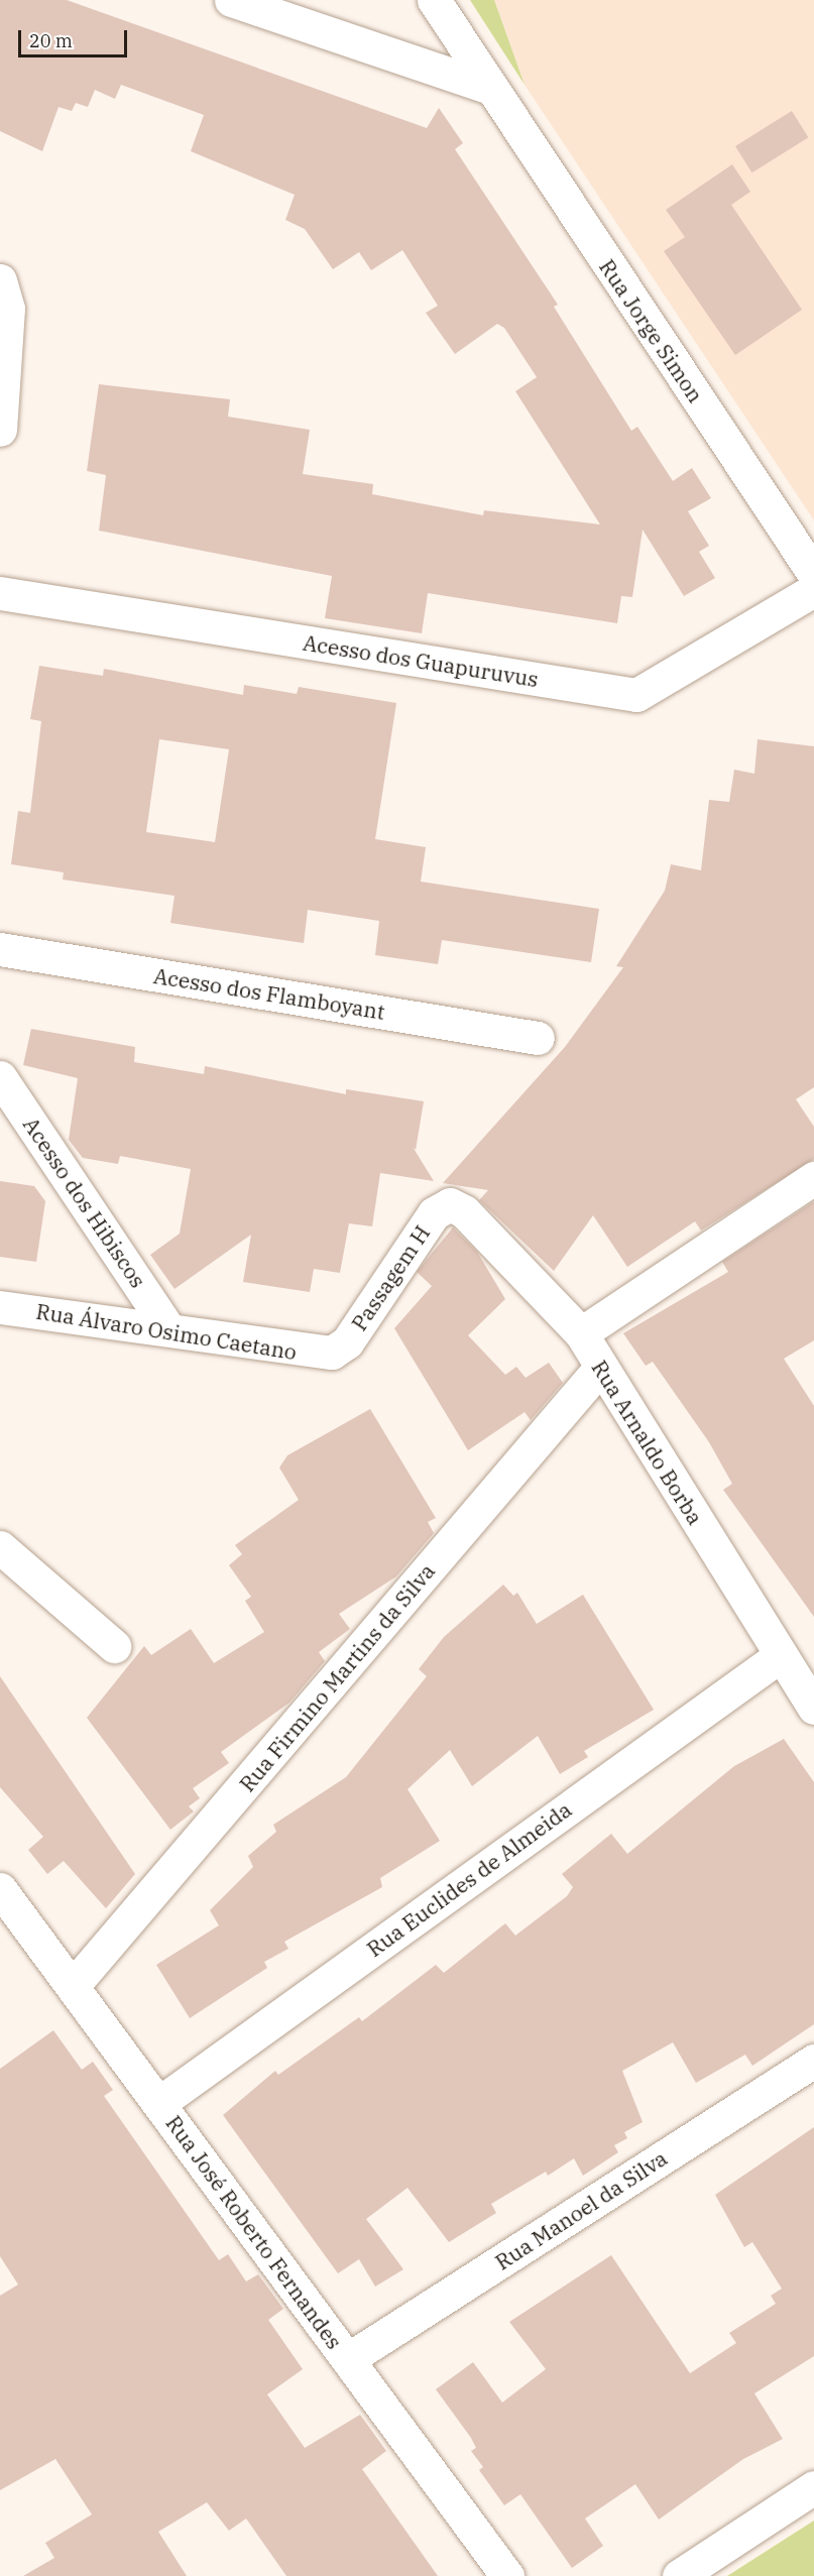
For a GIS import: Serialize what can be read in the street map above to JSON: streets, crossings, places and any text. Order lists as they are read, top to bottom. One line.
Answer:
{"streets":{"street":["Rua Jorge Simon","Acesso dos Guapuruvus","Acesso dos Flamboyant","Acesso dos Hibiscos","Passagem H","Rua Álvaro Osimo Caetano","Rua Arnaldo Borba","Rua Firmino Martins da Silva","Rua Euclides de Almeida","Rua Manoel da Silva","Rua José Roberto Fernandes"]},"crossings":[["Acesso dos Hibiscos","Rua Álvaro Osimo Caetano"],["Passagem H","Rua Álvaro Osimo Caetano"],["Passagem H","Rua Arnaldo Borba"],["Rua Arnaldo Borba","Rua Firmino Martins da Silva"],["Rua Arnaldo Borba","Rua Euclides de Almeida"],["Rua Firmino Martins da Silva","Rua José Roberto Fernandes"],["Rua Euclides de Almeida","Rua José Roberto Fernandes"],["Rua Manoel da Silva","Rua José Roberto Fernandes"]],"scale_bar":"20 m"}
